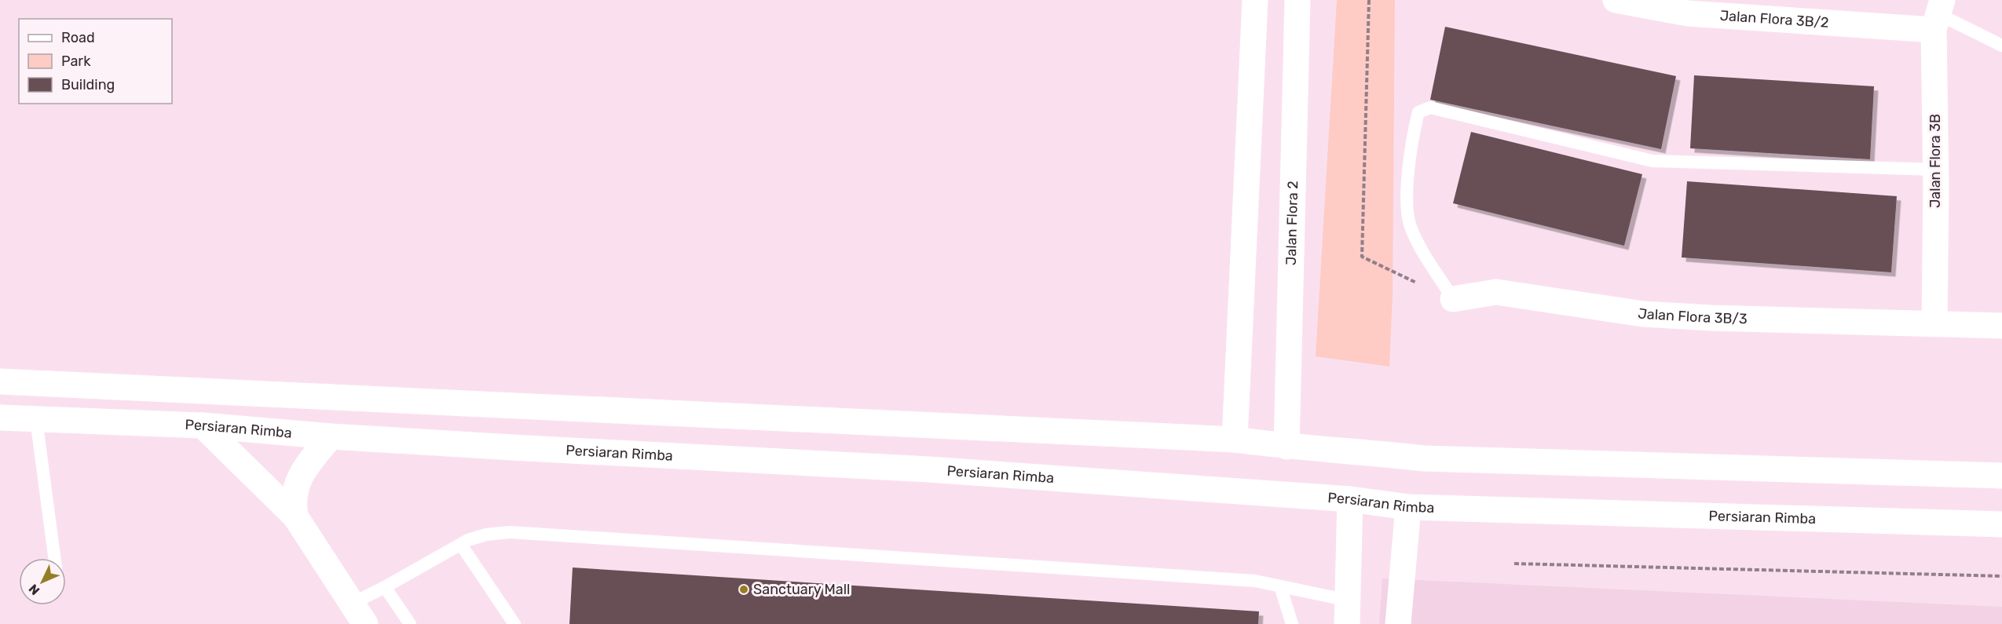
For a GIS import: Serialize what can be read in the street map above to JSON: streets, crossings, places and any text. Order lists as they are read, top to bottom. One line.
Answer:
{"streets":{"street":["Jalan Flora 3B/2","Jalan Flora 3B","Jalan Flora 2","Jalan Flora 3B/3","Persiaran Rimba"]},"crossings":[["Jalan Flora 3B/2","Jalan Flora 3B"],["Jalan Flora 3B","Jalan Flora 3B/3"]],"places":["Sanctuary Mall"],"legend":["Road","Park","Building"],"north":"bottom left"}
